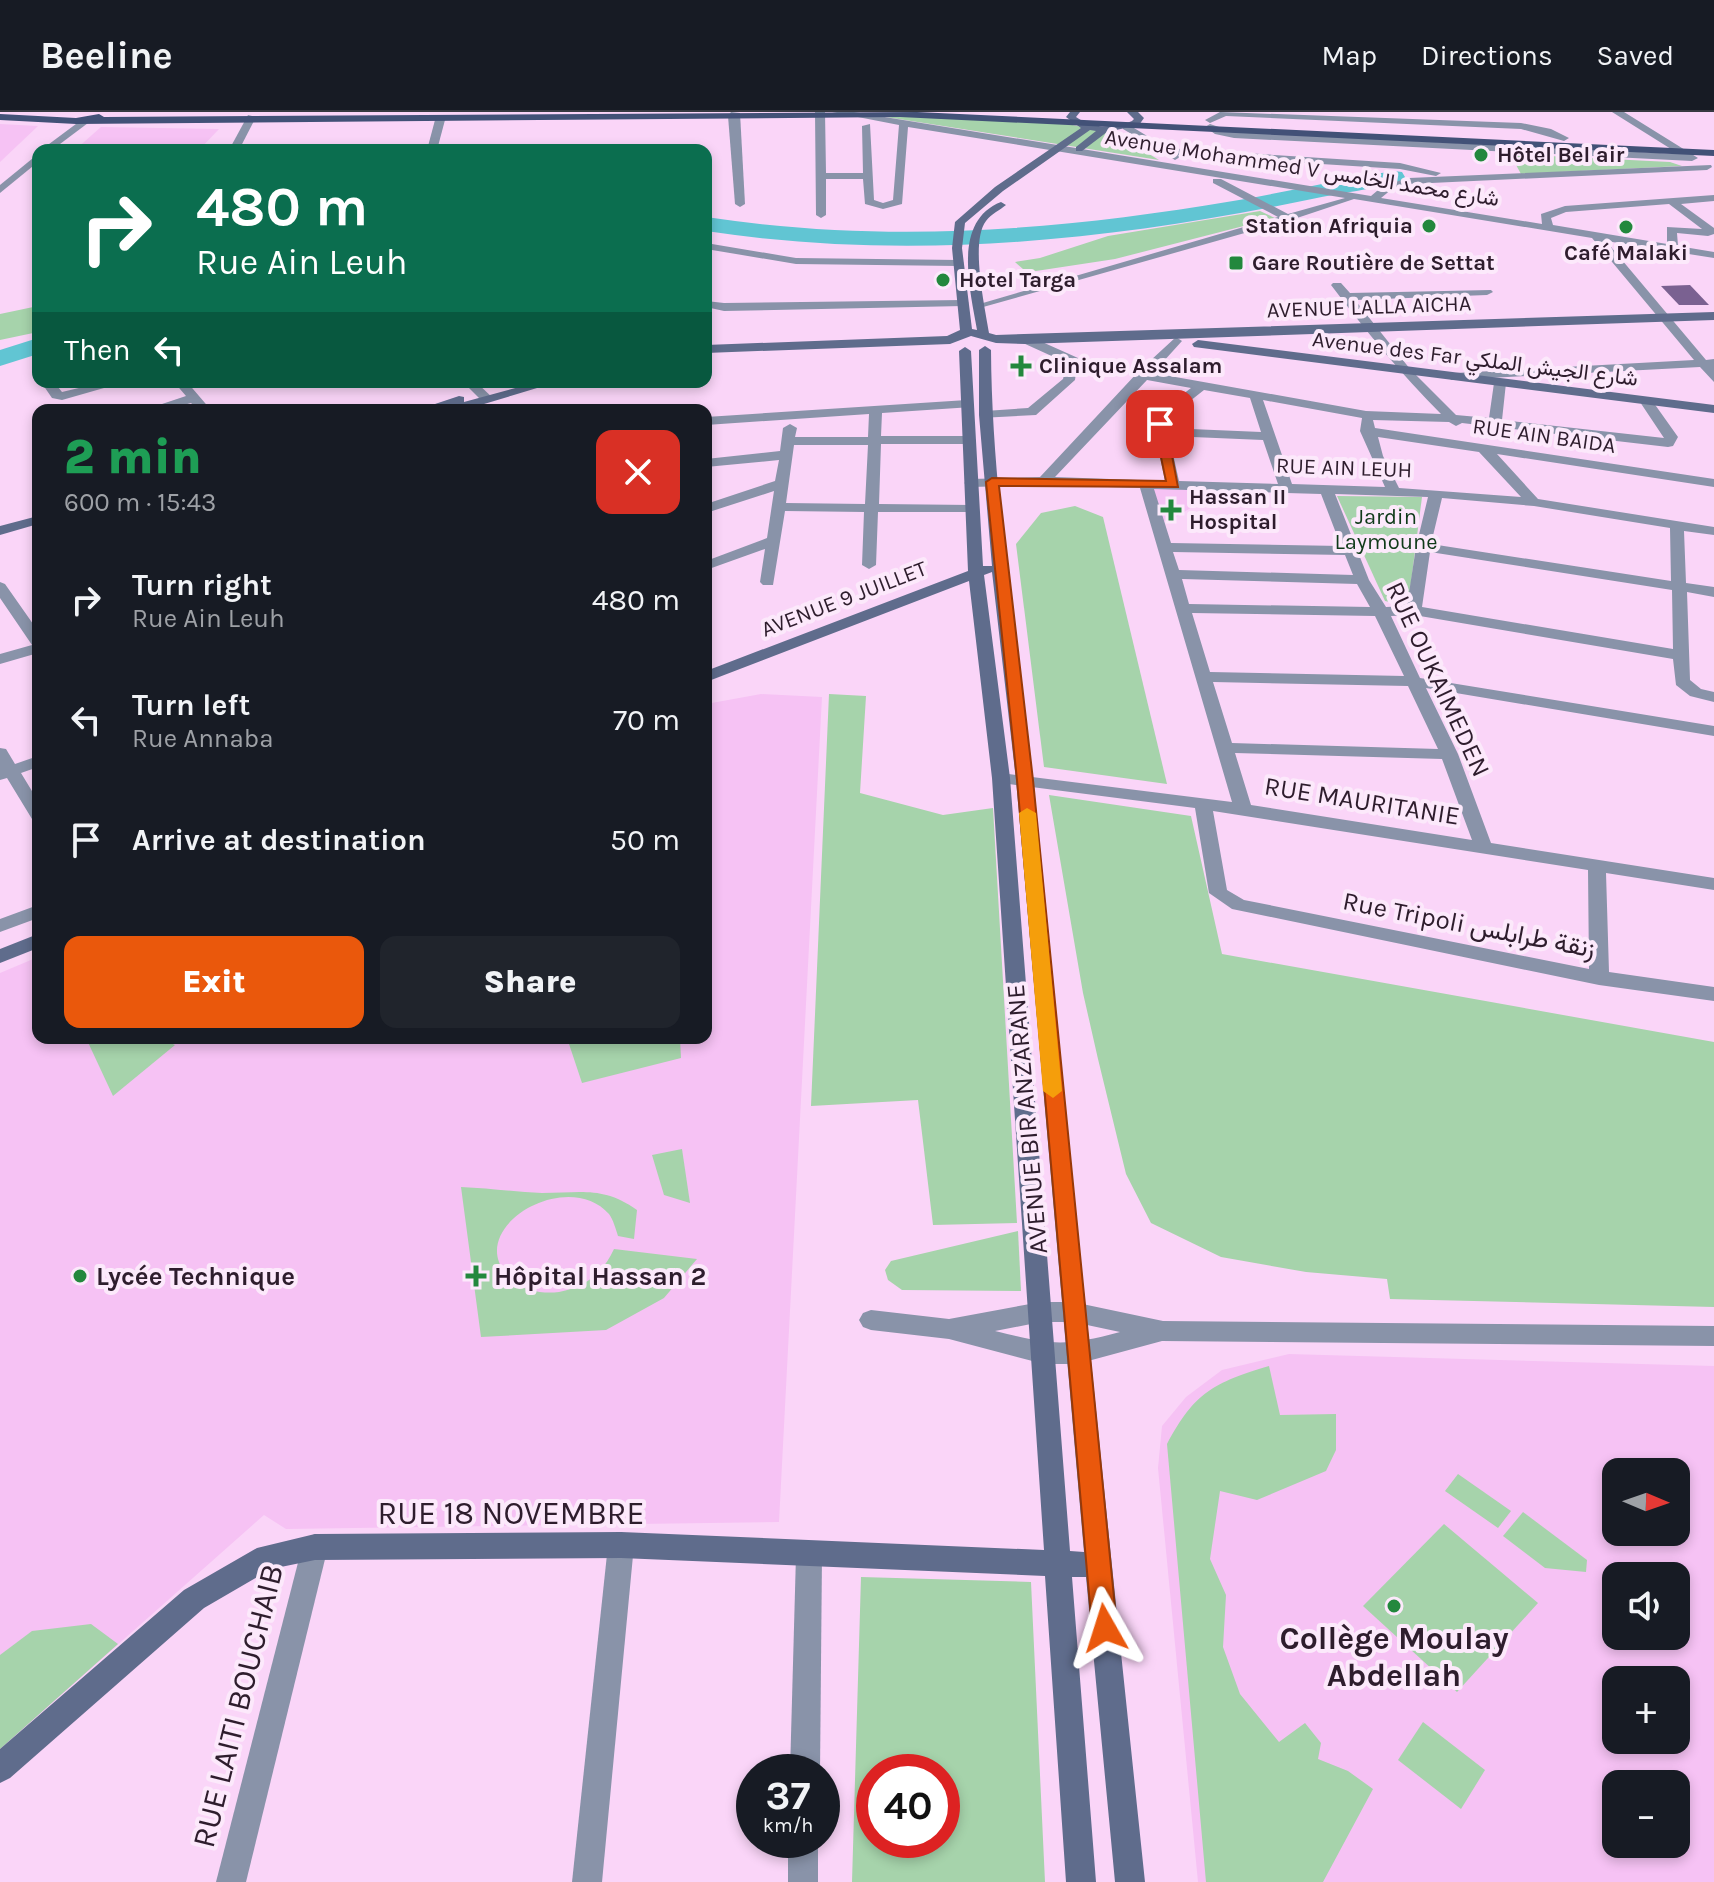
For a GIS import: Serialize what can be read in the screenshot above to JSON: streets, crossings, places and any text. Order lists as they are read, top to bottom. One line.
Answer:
{"streets":{"street":["Avenue Mohammed V شارع محمد الخامس","AVENUE LALLA AICHA","Avenue des Far شارع الجيش الملكي","RUE AIN BAIDA","RUE AIN LEUH","AVENUE 9 JUILLET","RUE OUKAIMEDEN","RUE MAURITANIE","Rue Tripoli زنقة طرابلس","AVENUE BIR ANZARANE","RUE 18 NOVEMBRE","RUE LAITI BOUCHAIB"]},"crossings":[["AVENUE LALLA AICHA","Avenue des Far شارع الجيش الملكي"],["AVENUE LALLA AICHA","AVENUE BIR ANZARANE"],["RUE AIN LEUH","RUE OUKAIMEDEN"],["RUE AIN LEUH","AVENUE BIR ANZARANE"],["AVENUE 9 JUILLET","AVENUE BIR ANZARANE"],["RUE OUKAIMEDEN","RUE MAURITANIE"],["RUE MAURITANIE","Rue Tripoli زنقة طرابلس"],["RUE MAURITANIE","AVENUE BIR ANZARANE"],["AVENUE BIR ANZARANE","RUE 18 NOVEMBRE"],["RUE 18 NOVEMBRE","RUE LAITI BOUCHAIB"]],"parks":["Jardin Laymoune"],"places":{"other":["Hôtel Bel air","Station Afriquia","Café Malaki","Hotel Targa","Lycée Technique","Collège Moulay Abdellah"],"transit":["Gare Routière de Settat"],"health":["Clinique Assalam","Hassan II Hospital","Hôpital Hassan 2"]},"north":"right","page":{"header":"Beeline","nav":["Map","Directions","Saved"],"turn":["480 m","Rue Ain Leuh"],"then":"Then","heading":["2 min","600 m · 15:43"],"list":[{"name":"Turn right","note":"Rue Ain Leuh","value":"480 m"},{"name":"Turn left","note":"Rue Annaba","value":"70 m"},{"name":"Arrive at destination","value":"50 m"}],"buttons":["Exit","Share"],"map_buttons":["+","−"],"speed":"37 km/h","limit":"40"}}
